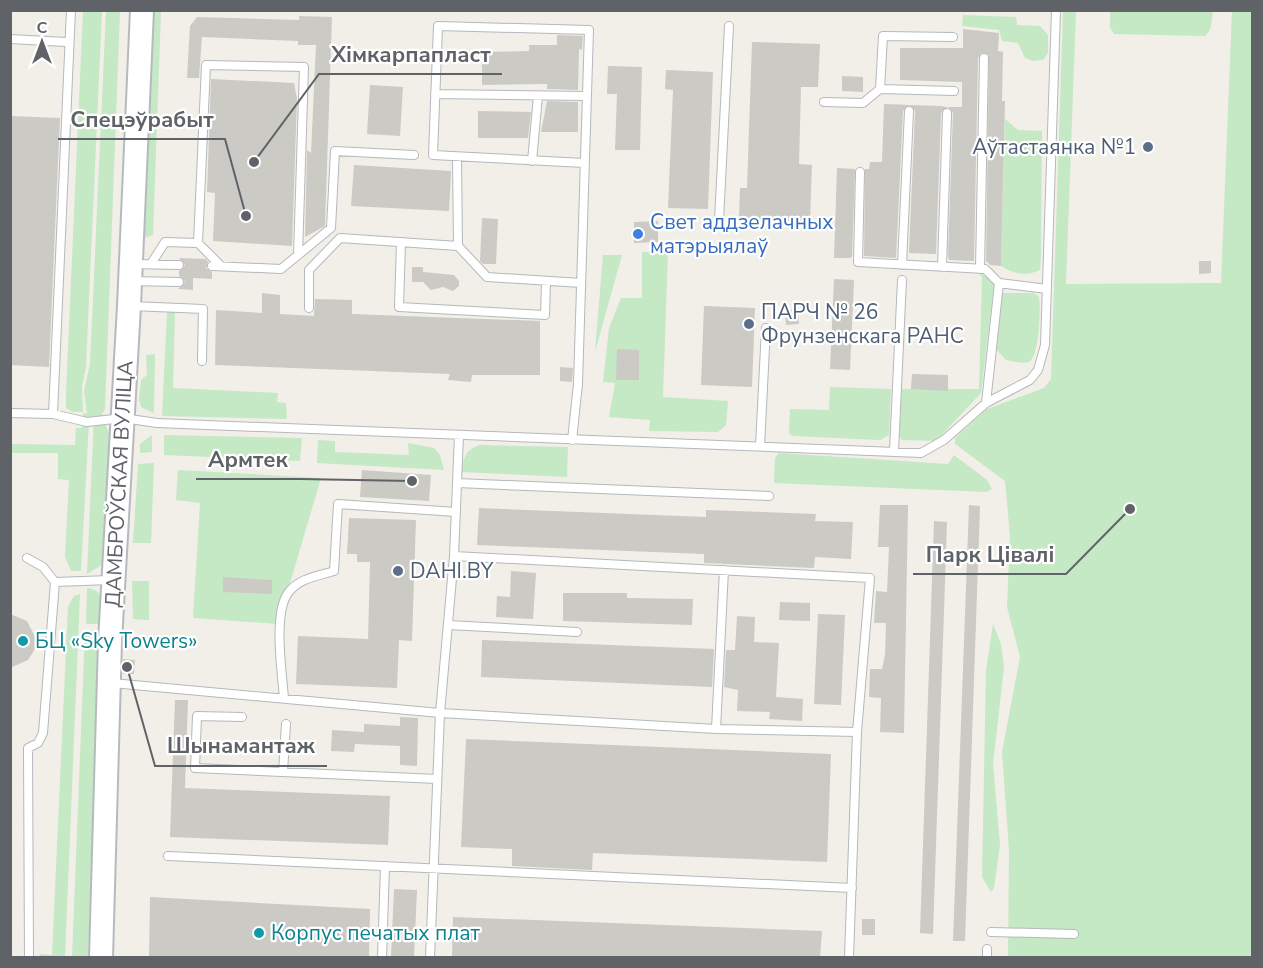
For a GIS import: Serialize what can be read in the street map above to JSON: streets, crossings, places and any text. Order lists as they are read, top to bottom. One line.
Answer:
{"streets":{"street":["ДАМБРОЎСКАЯ ВУЛІЦА"]},"places":["Аўтастаянка №1","Хімкарпапласт","Спецэўрабыт","Свет аддзелачных матэрыялаў","ПАРЧ № 26 Фрунзенскага РАНС","Армтек","Парк Цівалі","DAHI.BY","БЦ «Sky Towers»","Шынамантаж","Корпус печатых плат"],"north":"top"}
